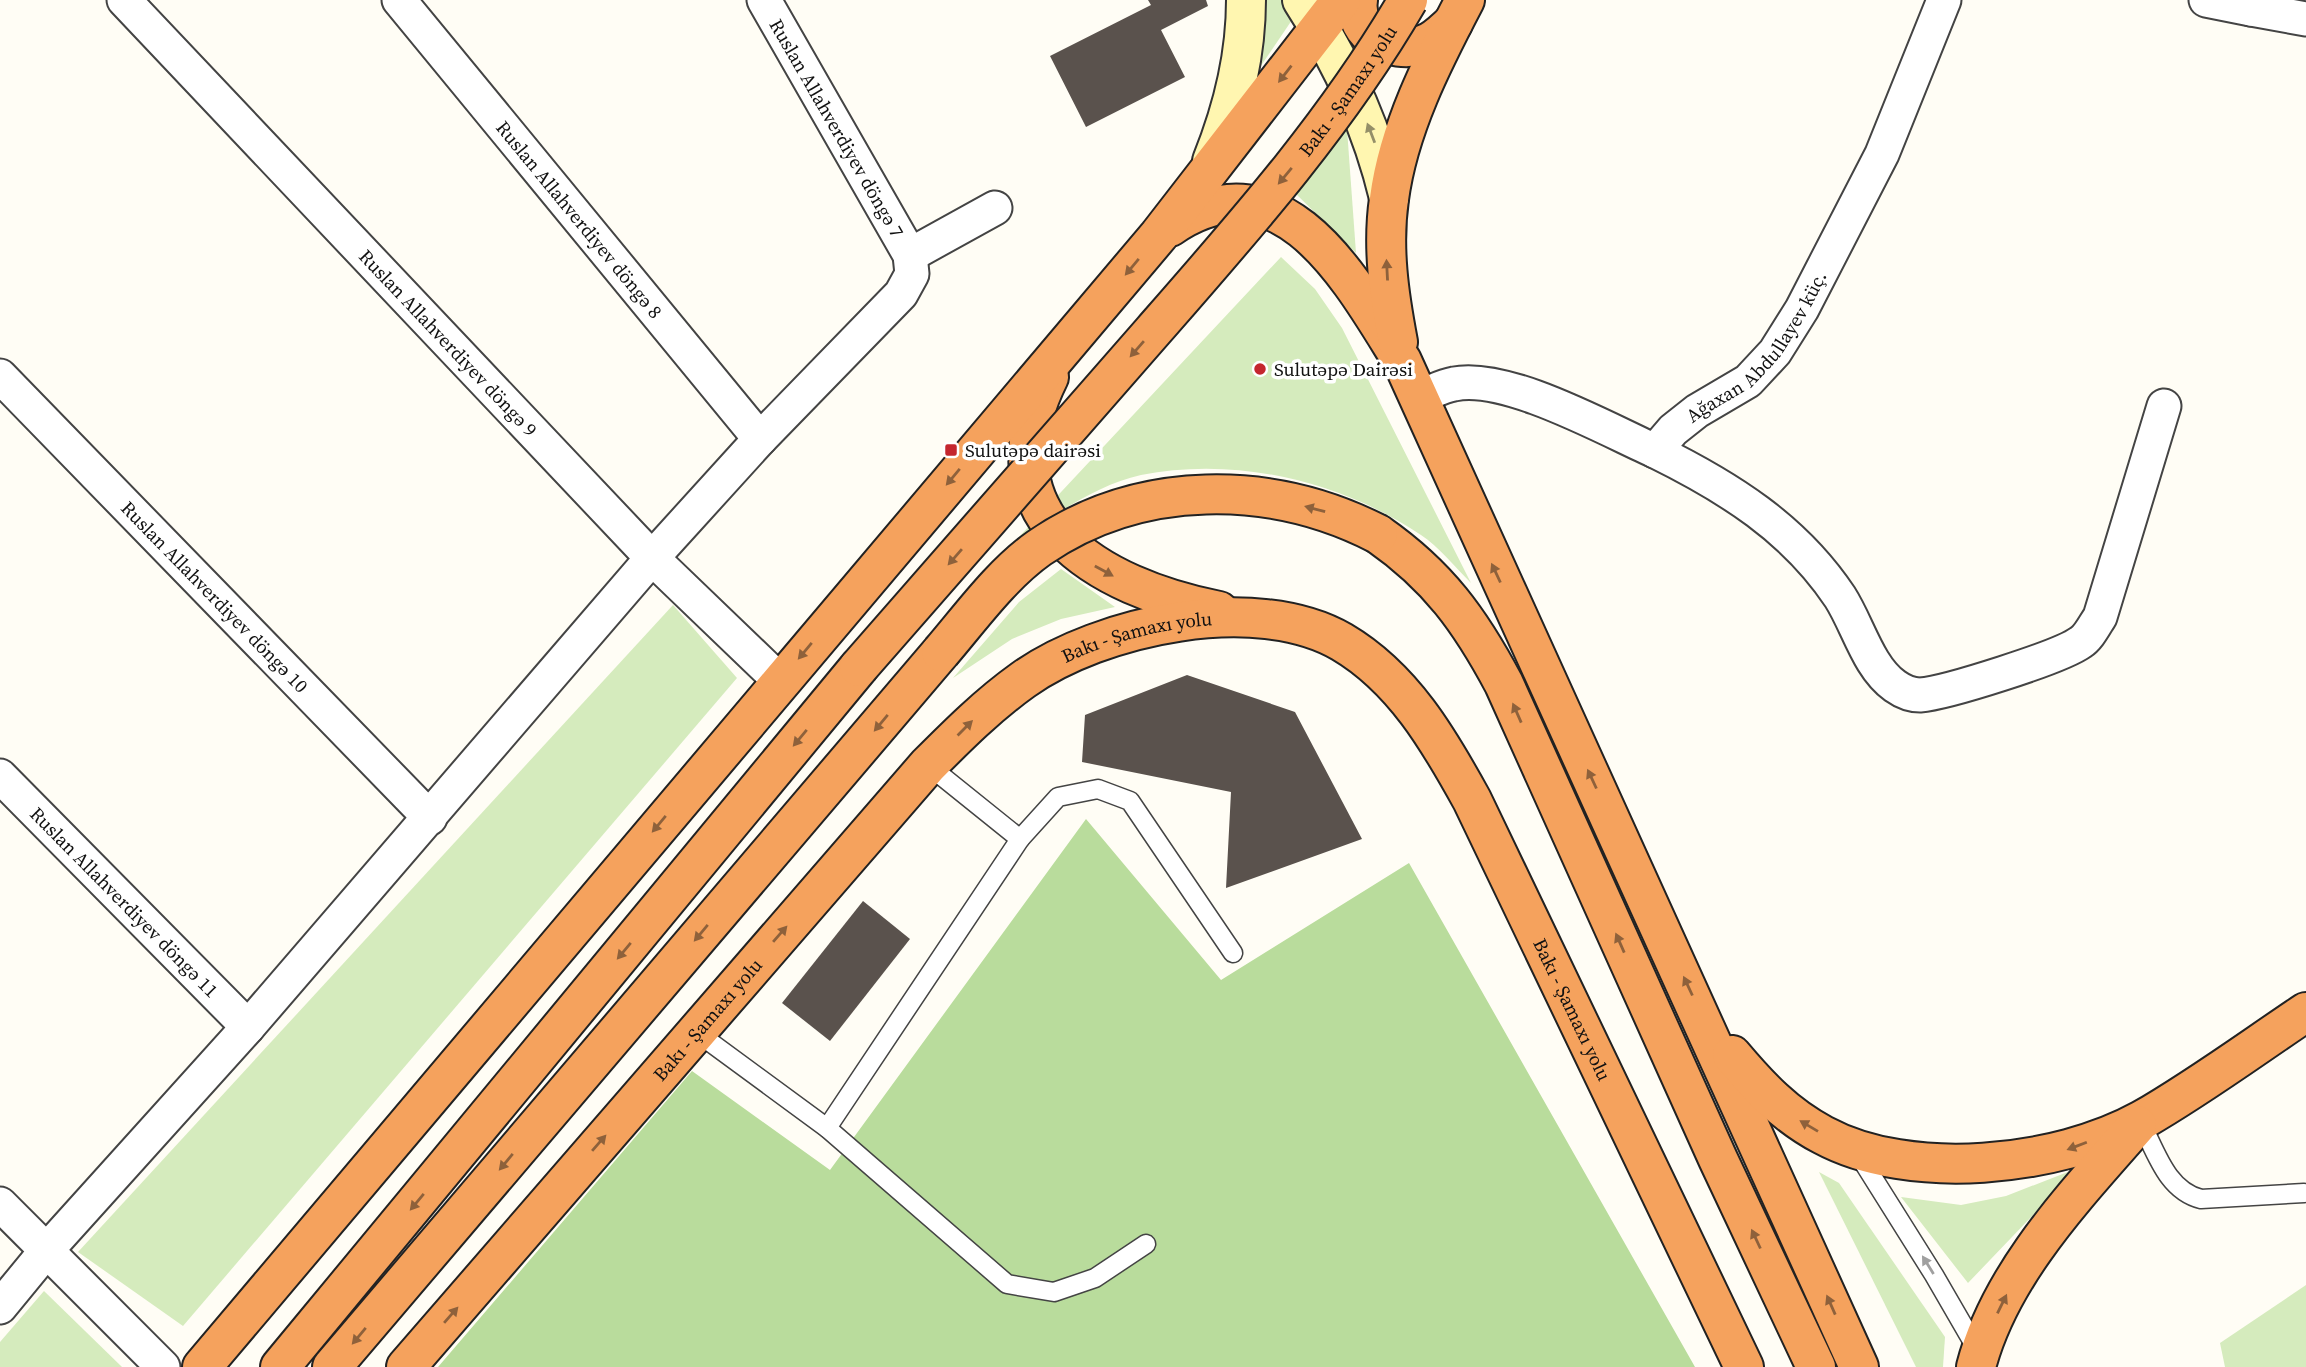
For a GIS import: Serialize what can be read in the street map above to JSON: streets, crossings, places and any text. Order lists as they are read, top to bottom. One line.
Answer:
{"streets":{"highway":["Bakı - Şamaxı yolu"],"street":["Ruslan Allahverdiyev döngə 7","Ruslan Allahverdiyev döngə 8","Ruslan Allahverdiyev döngə 9","Ağaxan Abdullayev küç.","Ruslan Allahverdiyev döngə 10","Ruslan Allahverdiyev döngə 11"]},"places":{"other":["Sulutəpə Dairəsi"],"transit":["Sulutəpə dairəsi"]}}
